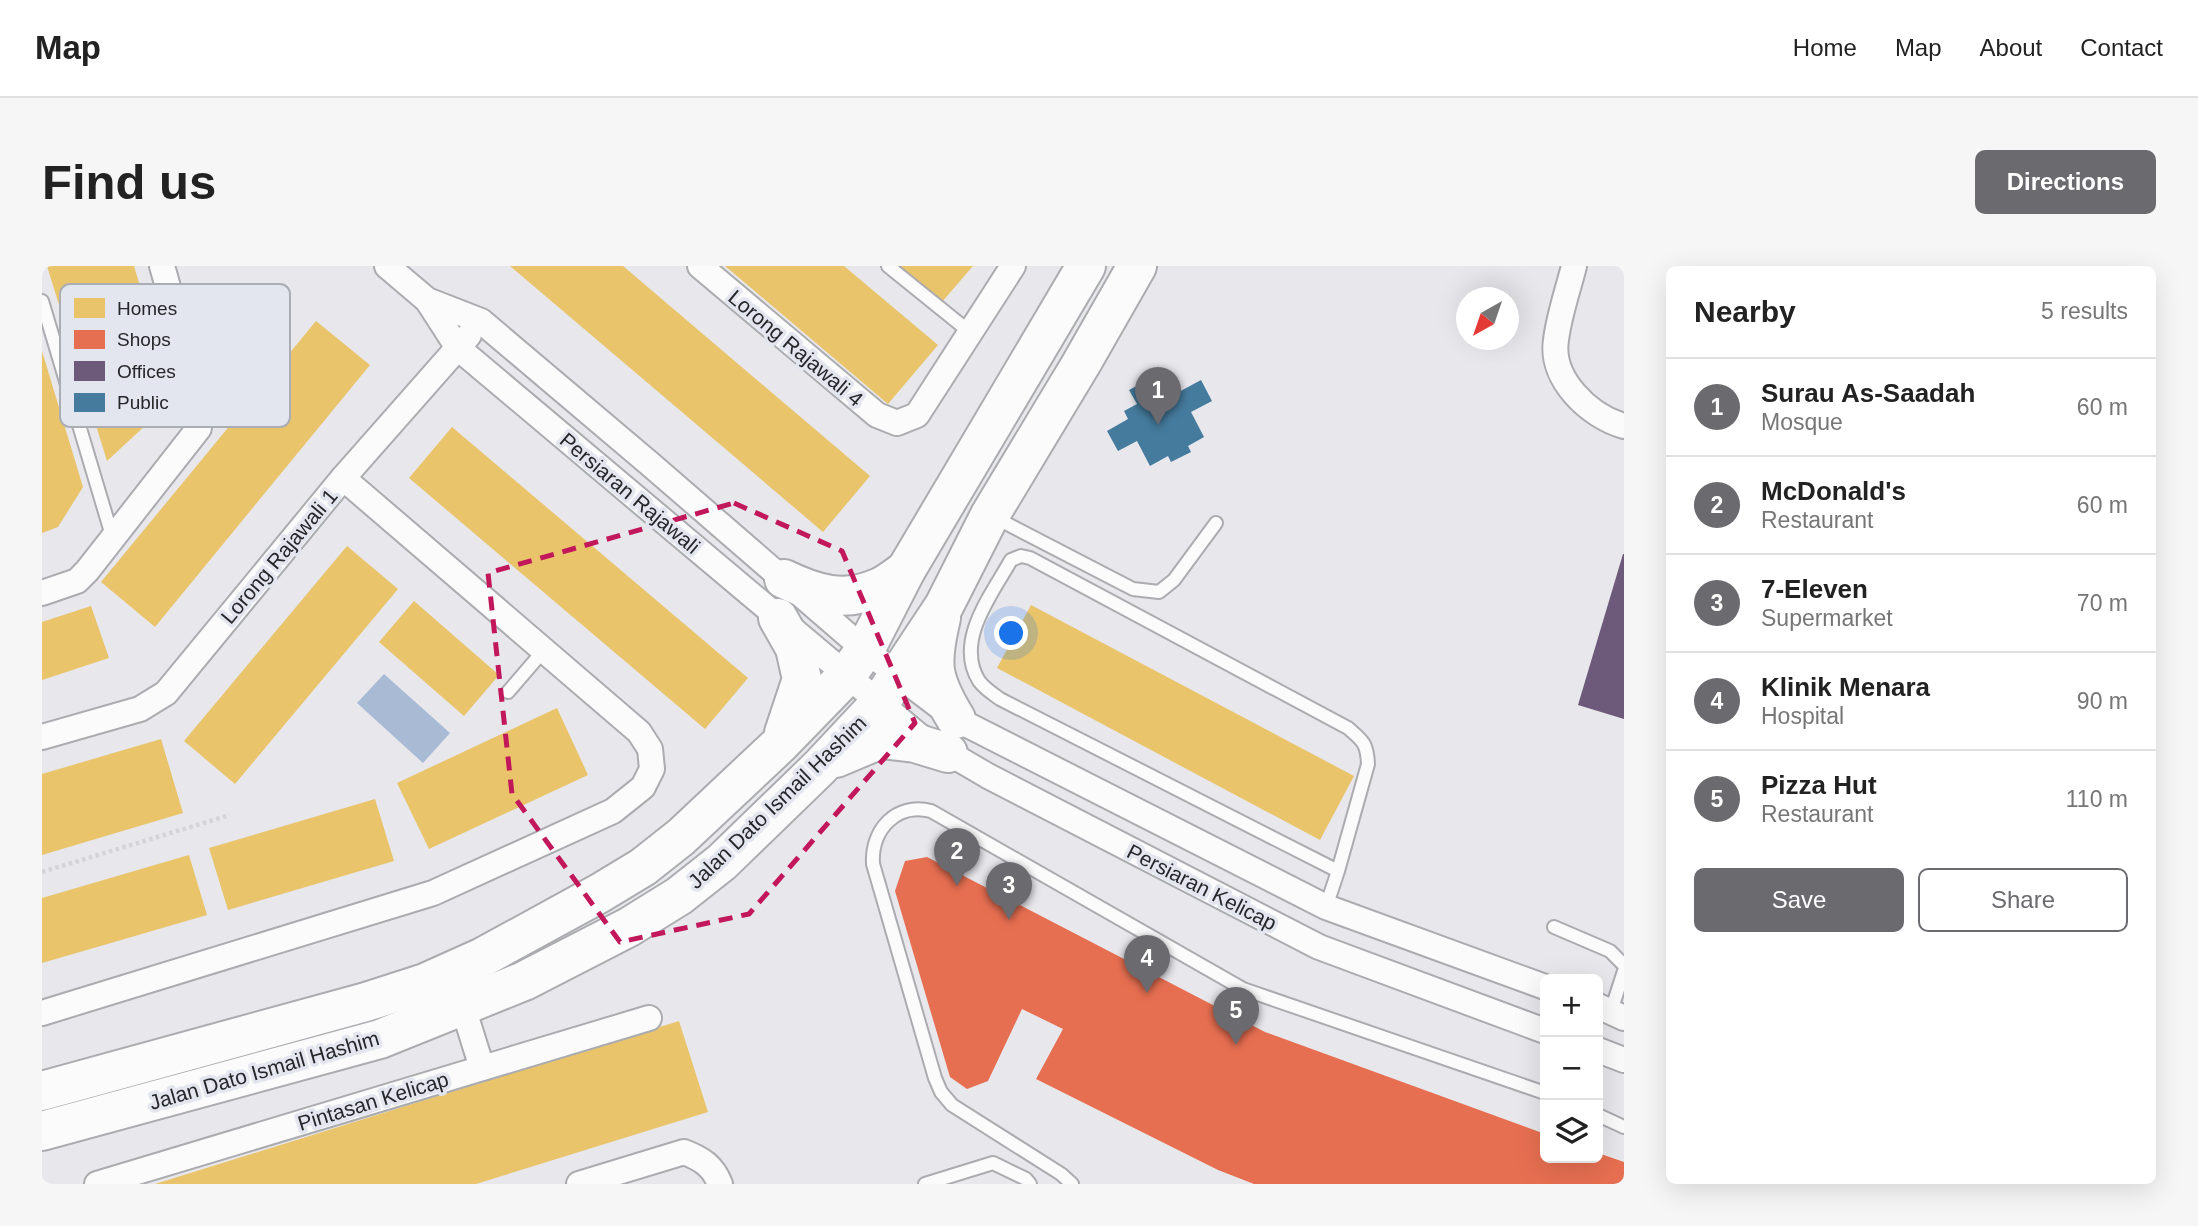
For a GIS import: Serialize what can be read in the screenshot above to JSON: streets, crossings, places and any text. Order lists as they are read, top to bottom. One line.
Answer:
{"streets":{"main road":["Jalan Dato Ismail Hashim"],"street":["Lorong Rajawali 4","Persiaran Rajawali","Lorong Rajawali 1","Persiaran Kelicap","Pintasan Kelicap"]},"crossings":[["Persiaran Rajawali","Lorong Rajawali 1"],["Persiaran Rajawali","Jalan Dato Ismail Hashim"],["Jalan Dato Ismail Hashim","Persiaran Kelicap"]],"legend":["Homes","Shops","Offices","Public"],"north":"bottom left","page":{"header":"Map","nav":["Home","Map","About","Contact"],"buttons":["Directions",["Save","Share"]],"title":"Find us","heading":["Nearby","5 results"],"list":[{"mark":"1","name":"Surau As-Saadah","note":"Mosque","value":"60 m"},{"mark":"2","name":"McDonald's","note":"Restaurant","value":"60 m"},{"mark":"3","name":"7-Eleven","note":"Supermarket","value":"70 m"},{"mark":"4","name":"Klinik Menara","note":"Hospital","value":"90 m"},{"mark":"5","name":"Pizza Hut","note":"Restaurant","value":"110 m"}],"pins":["1","2","3","4","5"],"map_buttons":["+","−"]}}
